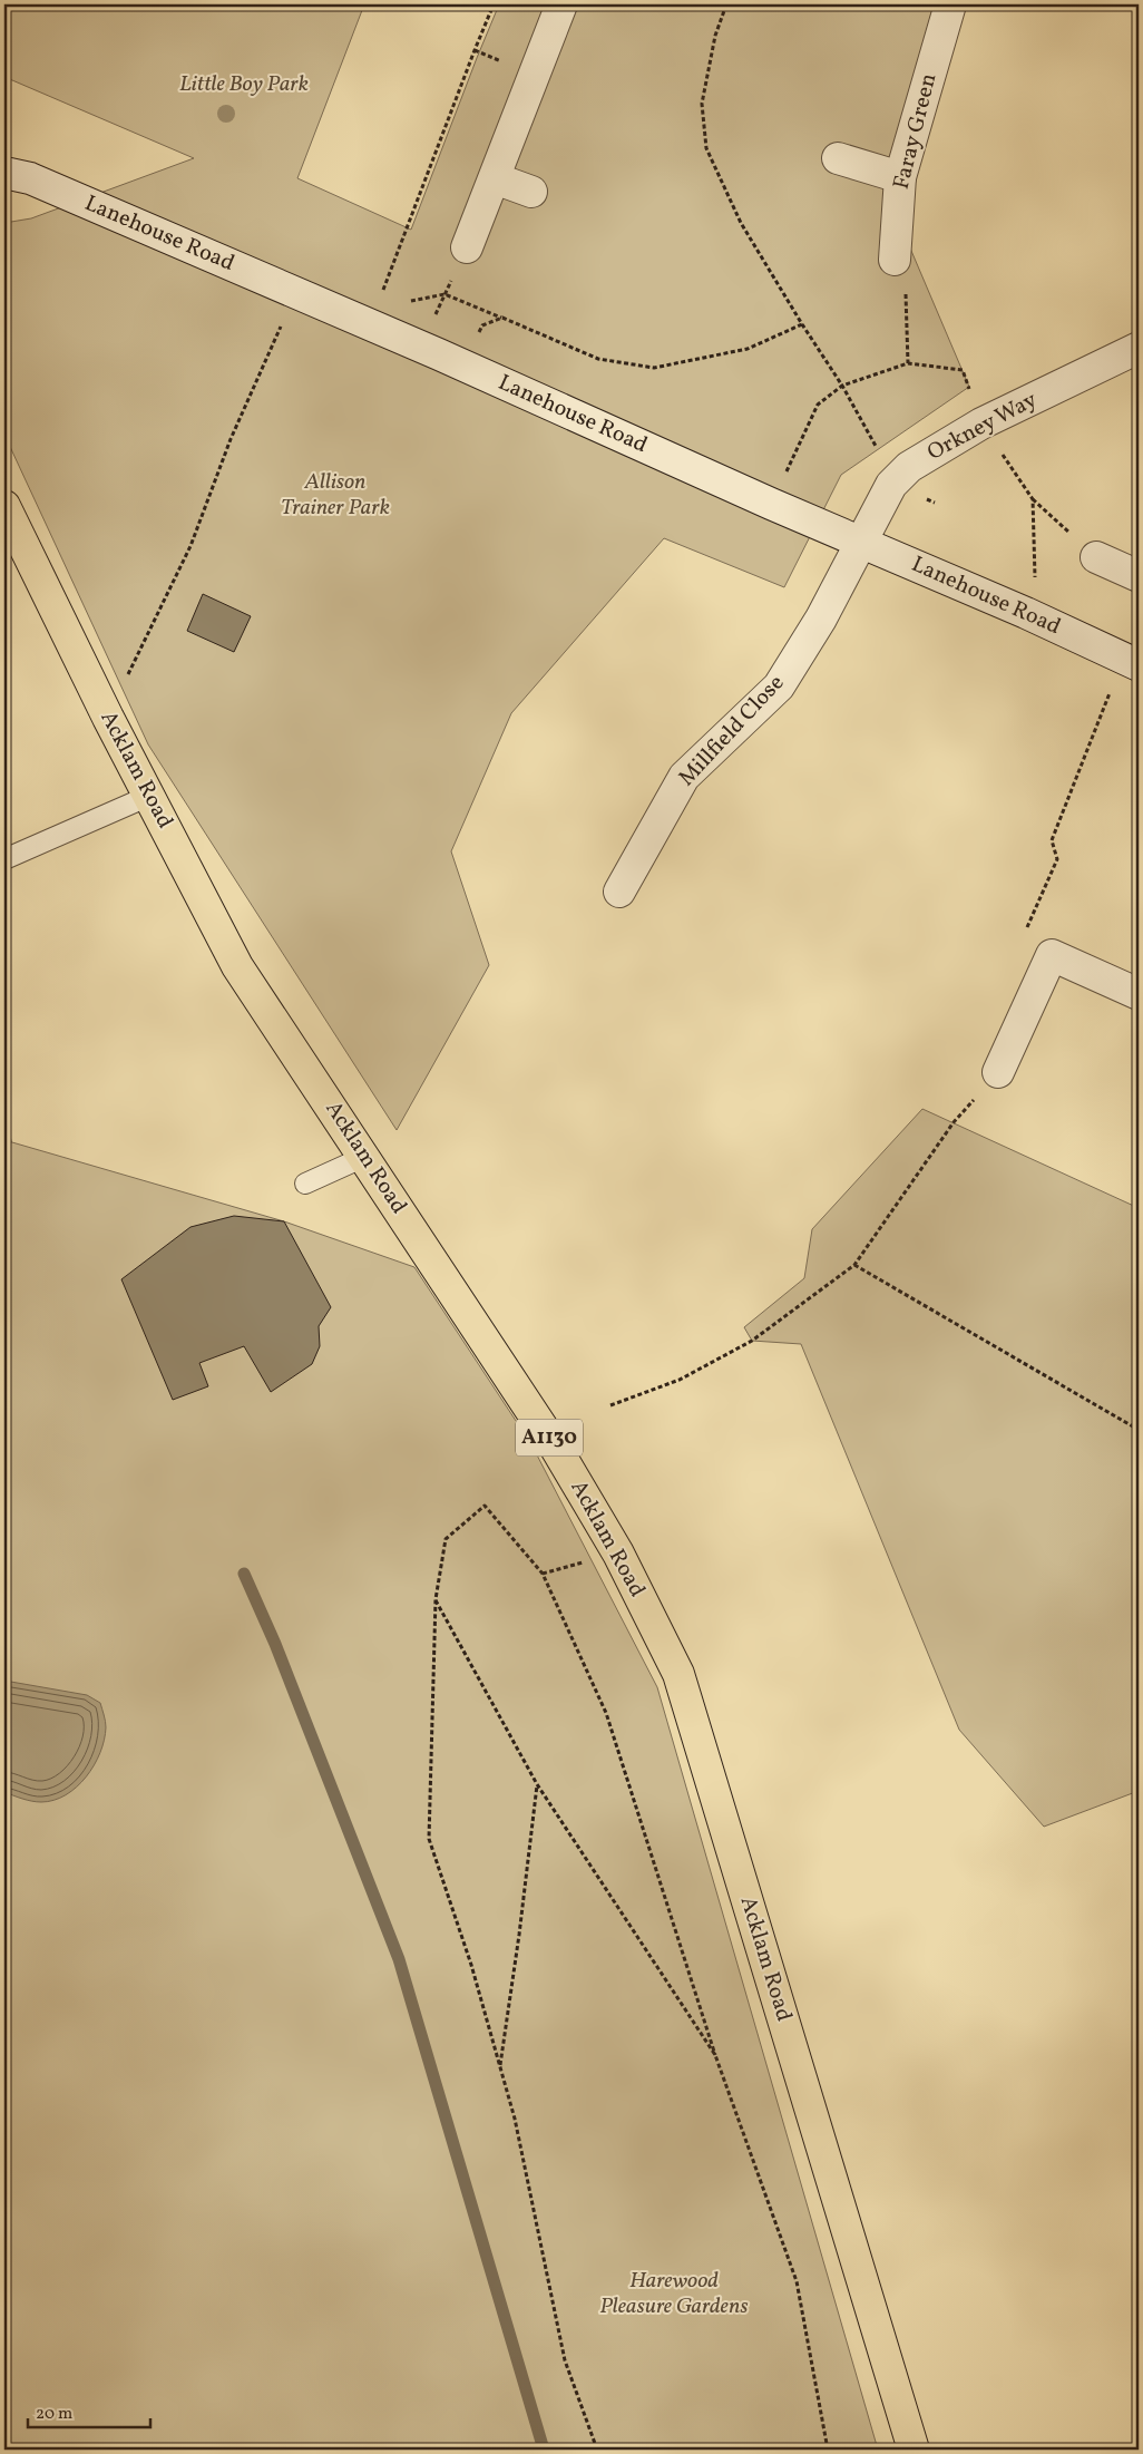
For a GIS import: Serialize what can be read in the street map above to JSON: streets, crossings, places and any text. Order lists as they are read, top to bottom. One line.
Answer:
{"streets":{"main road":["Acklam Road","A1130"],"street":["Faray Green","Lanehouse Road","Orkney Way","Millfield Close"]},"crossings":[["Lanehouse Road","Orkney Way"],["Lanehouse Road","Millfield Close"],["Orkney Way","Millfield Close"]],"parks":["Little Boy Park","Allison Trainer Park","Harewood Pleasure Gardens"],"scale_bar":"20 m"}
